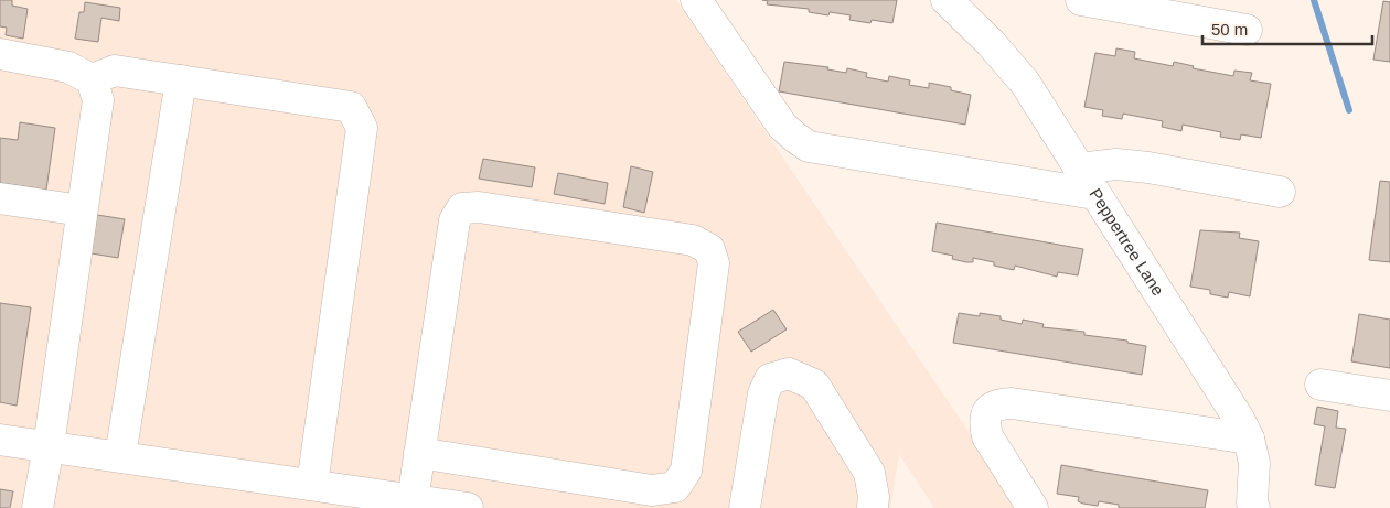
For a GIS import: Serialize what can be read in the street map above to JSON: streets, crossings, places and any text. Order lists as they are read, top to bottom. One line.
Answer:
{"streets":{"street":["Peppertree Lane"]},"scale_bar":"50 m"}
